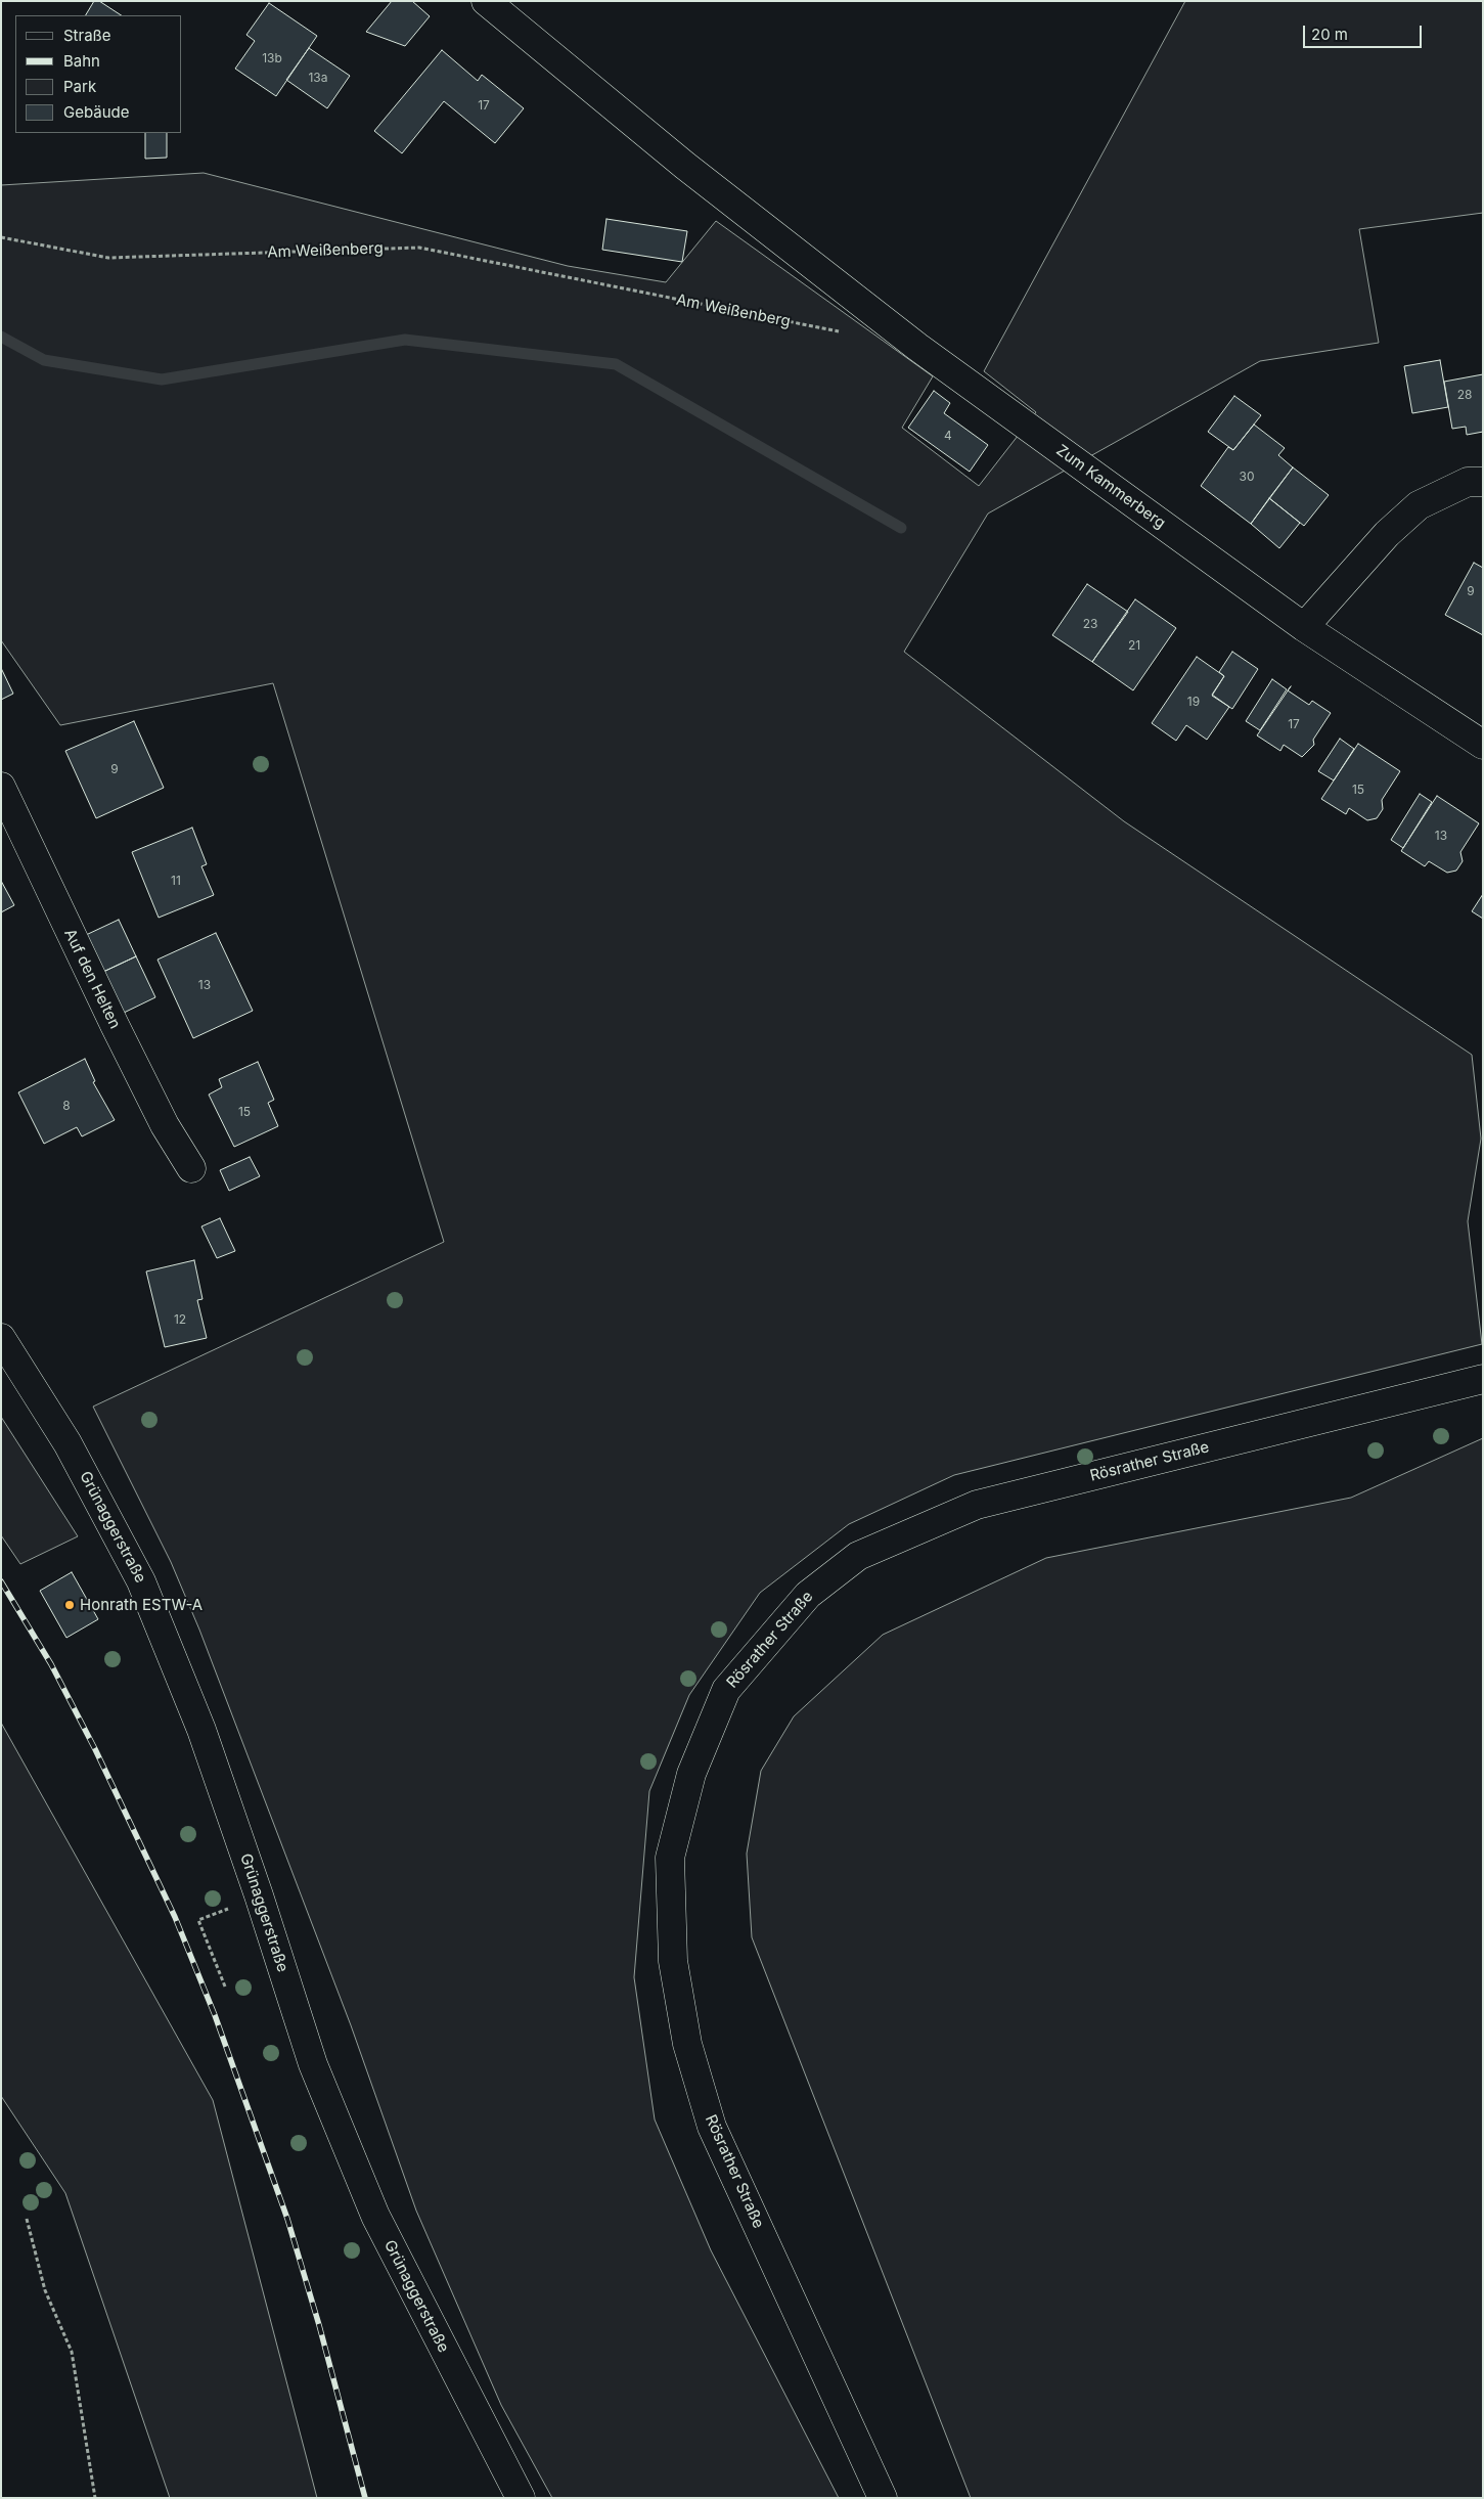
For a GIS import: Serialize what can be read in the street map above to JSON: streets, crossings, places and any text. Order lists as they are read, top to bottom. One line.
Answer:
{"streets":{"street":["Zum Kammerberg","Auf den Helten","Rösrather Straße","Grünaggerstraße"],"path":["Am Weißenberg"]},"places":["Honrath ESTW-A"],"house_numbers":["13b","13a","17","28","4","30","9","23","21","19","17","9","15","13","11","13","8","15","12"],"legend":["Straße","Bahn","Park","Gebäude"],"scale_bar":"20 m"}
